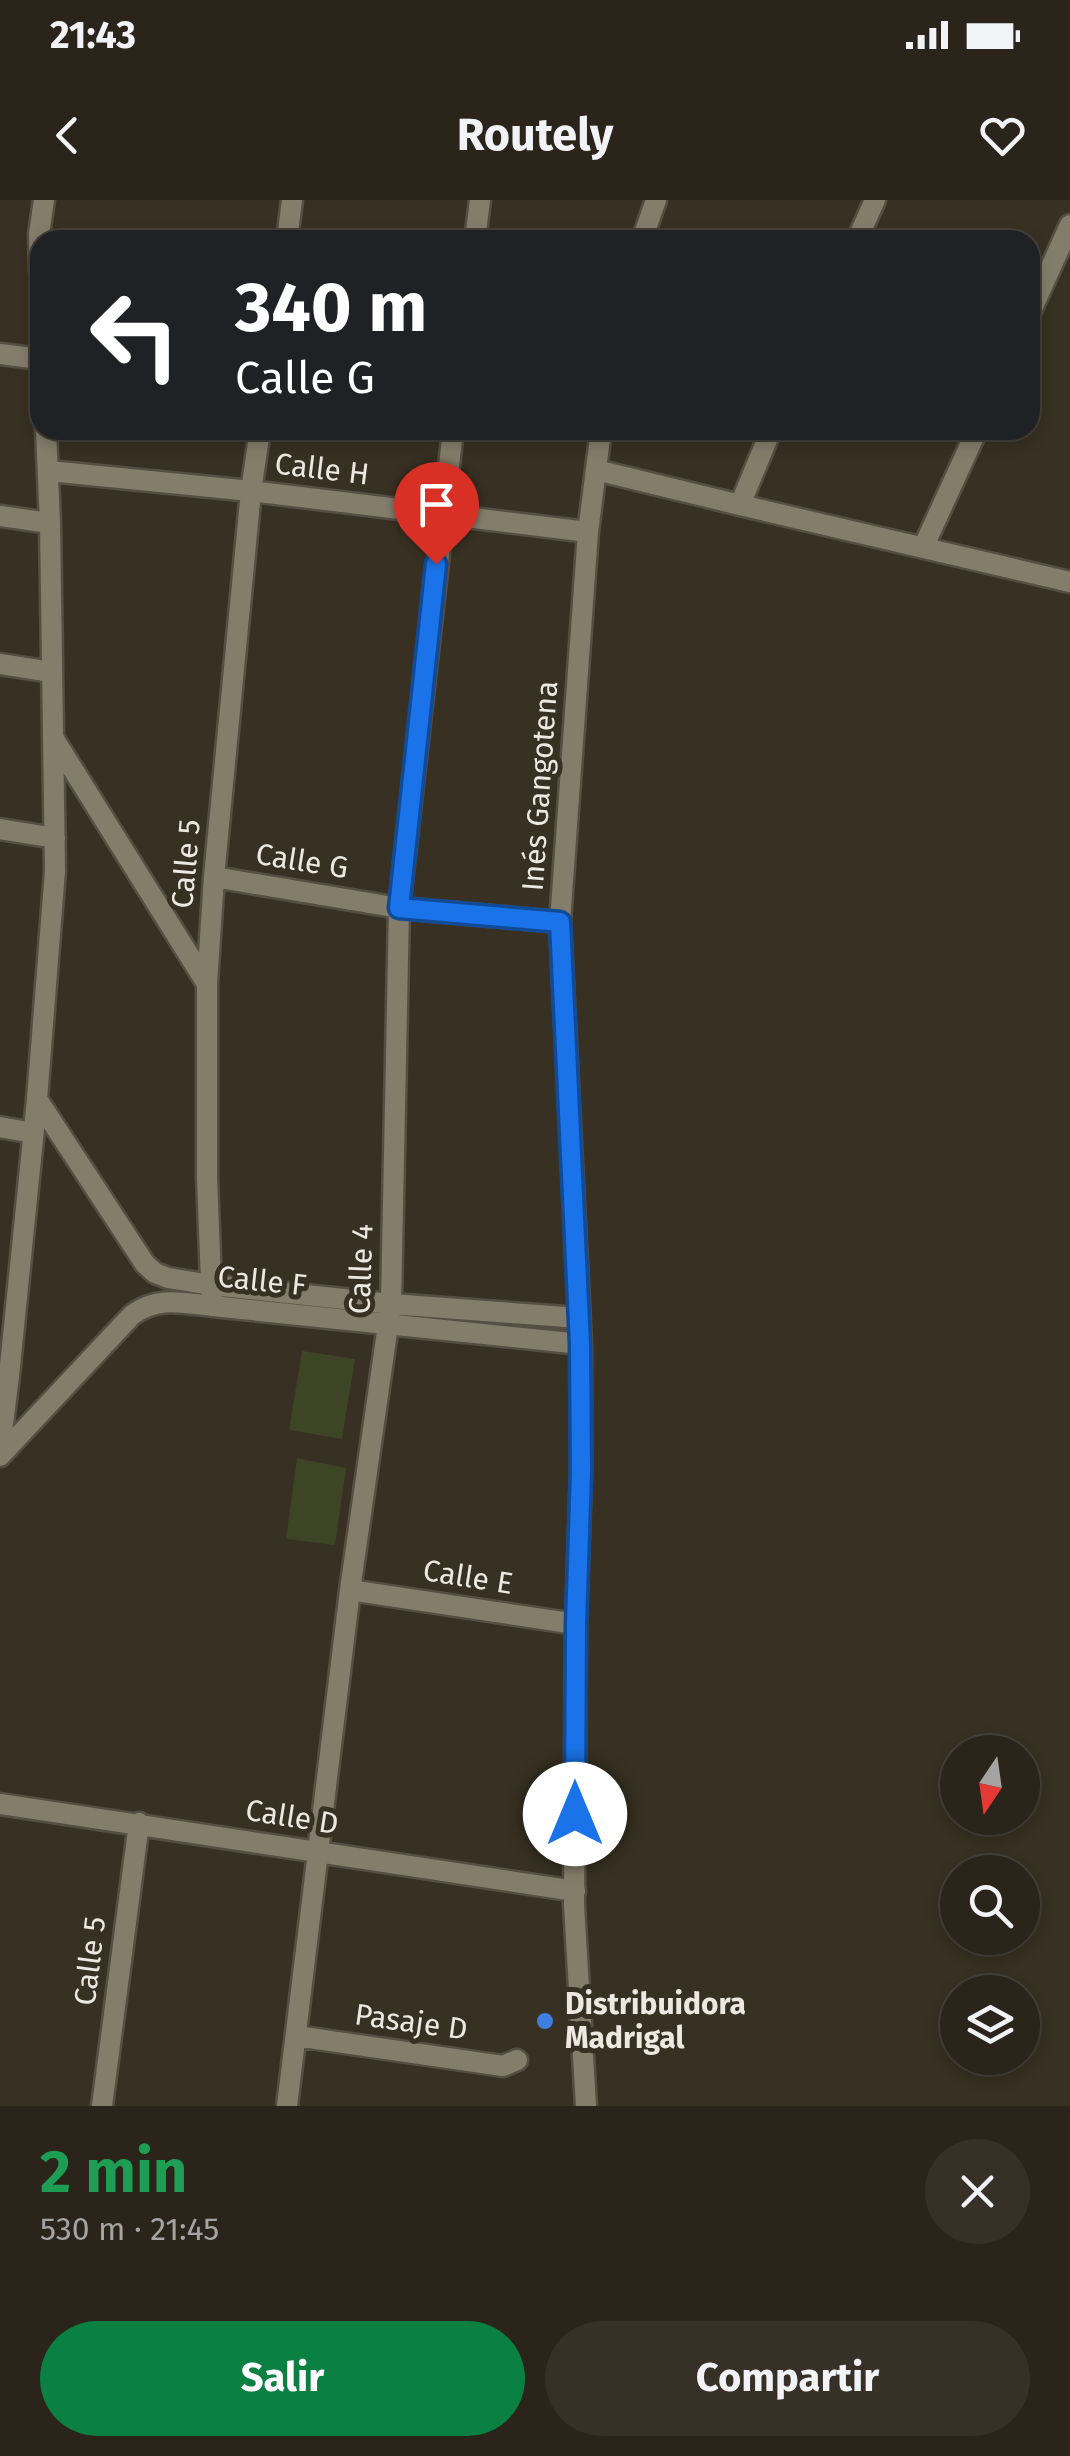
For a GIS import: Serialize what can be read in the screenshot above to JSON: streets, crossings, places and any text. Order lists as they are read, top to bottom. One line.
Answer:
{"streets":{"street":["Calle H","Inés Gangotena","Calle G","Calle 5","Calle 4","Calle F","Calle E","Calle D","Pasaje D"]},"crossings":[["Calle H","Inés Gangotena"],["Calle H","Calle 5"],["Calle H","Calle 4"],["Inés Gangotena","Calle G"],["Inés Gangotena","Calle F"],["Inés Gangotena","Calle E"],["Inés Gangotena","Calle D"],["Calle G","Calle 5"],["Calle G","Calle 4"],["Calle 5","Calle F"],["Calle 5","Calle D"],["Calle 4","Calle F"],["Calle 4","Calle E"],["Calle 4","Calle D"],["Calle 4","Pasaje D"]],"places":["Distribuidora Madrigal"],"north":"bottom","page":{"status":"21:43","header":"Routely","turn":["340 m","Calle G"],"heading":["2 min","530 m · 21:45"],"buttons":["Salir","Compartir"]}}
